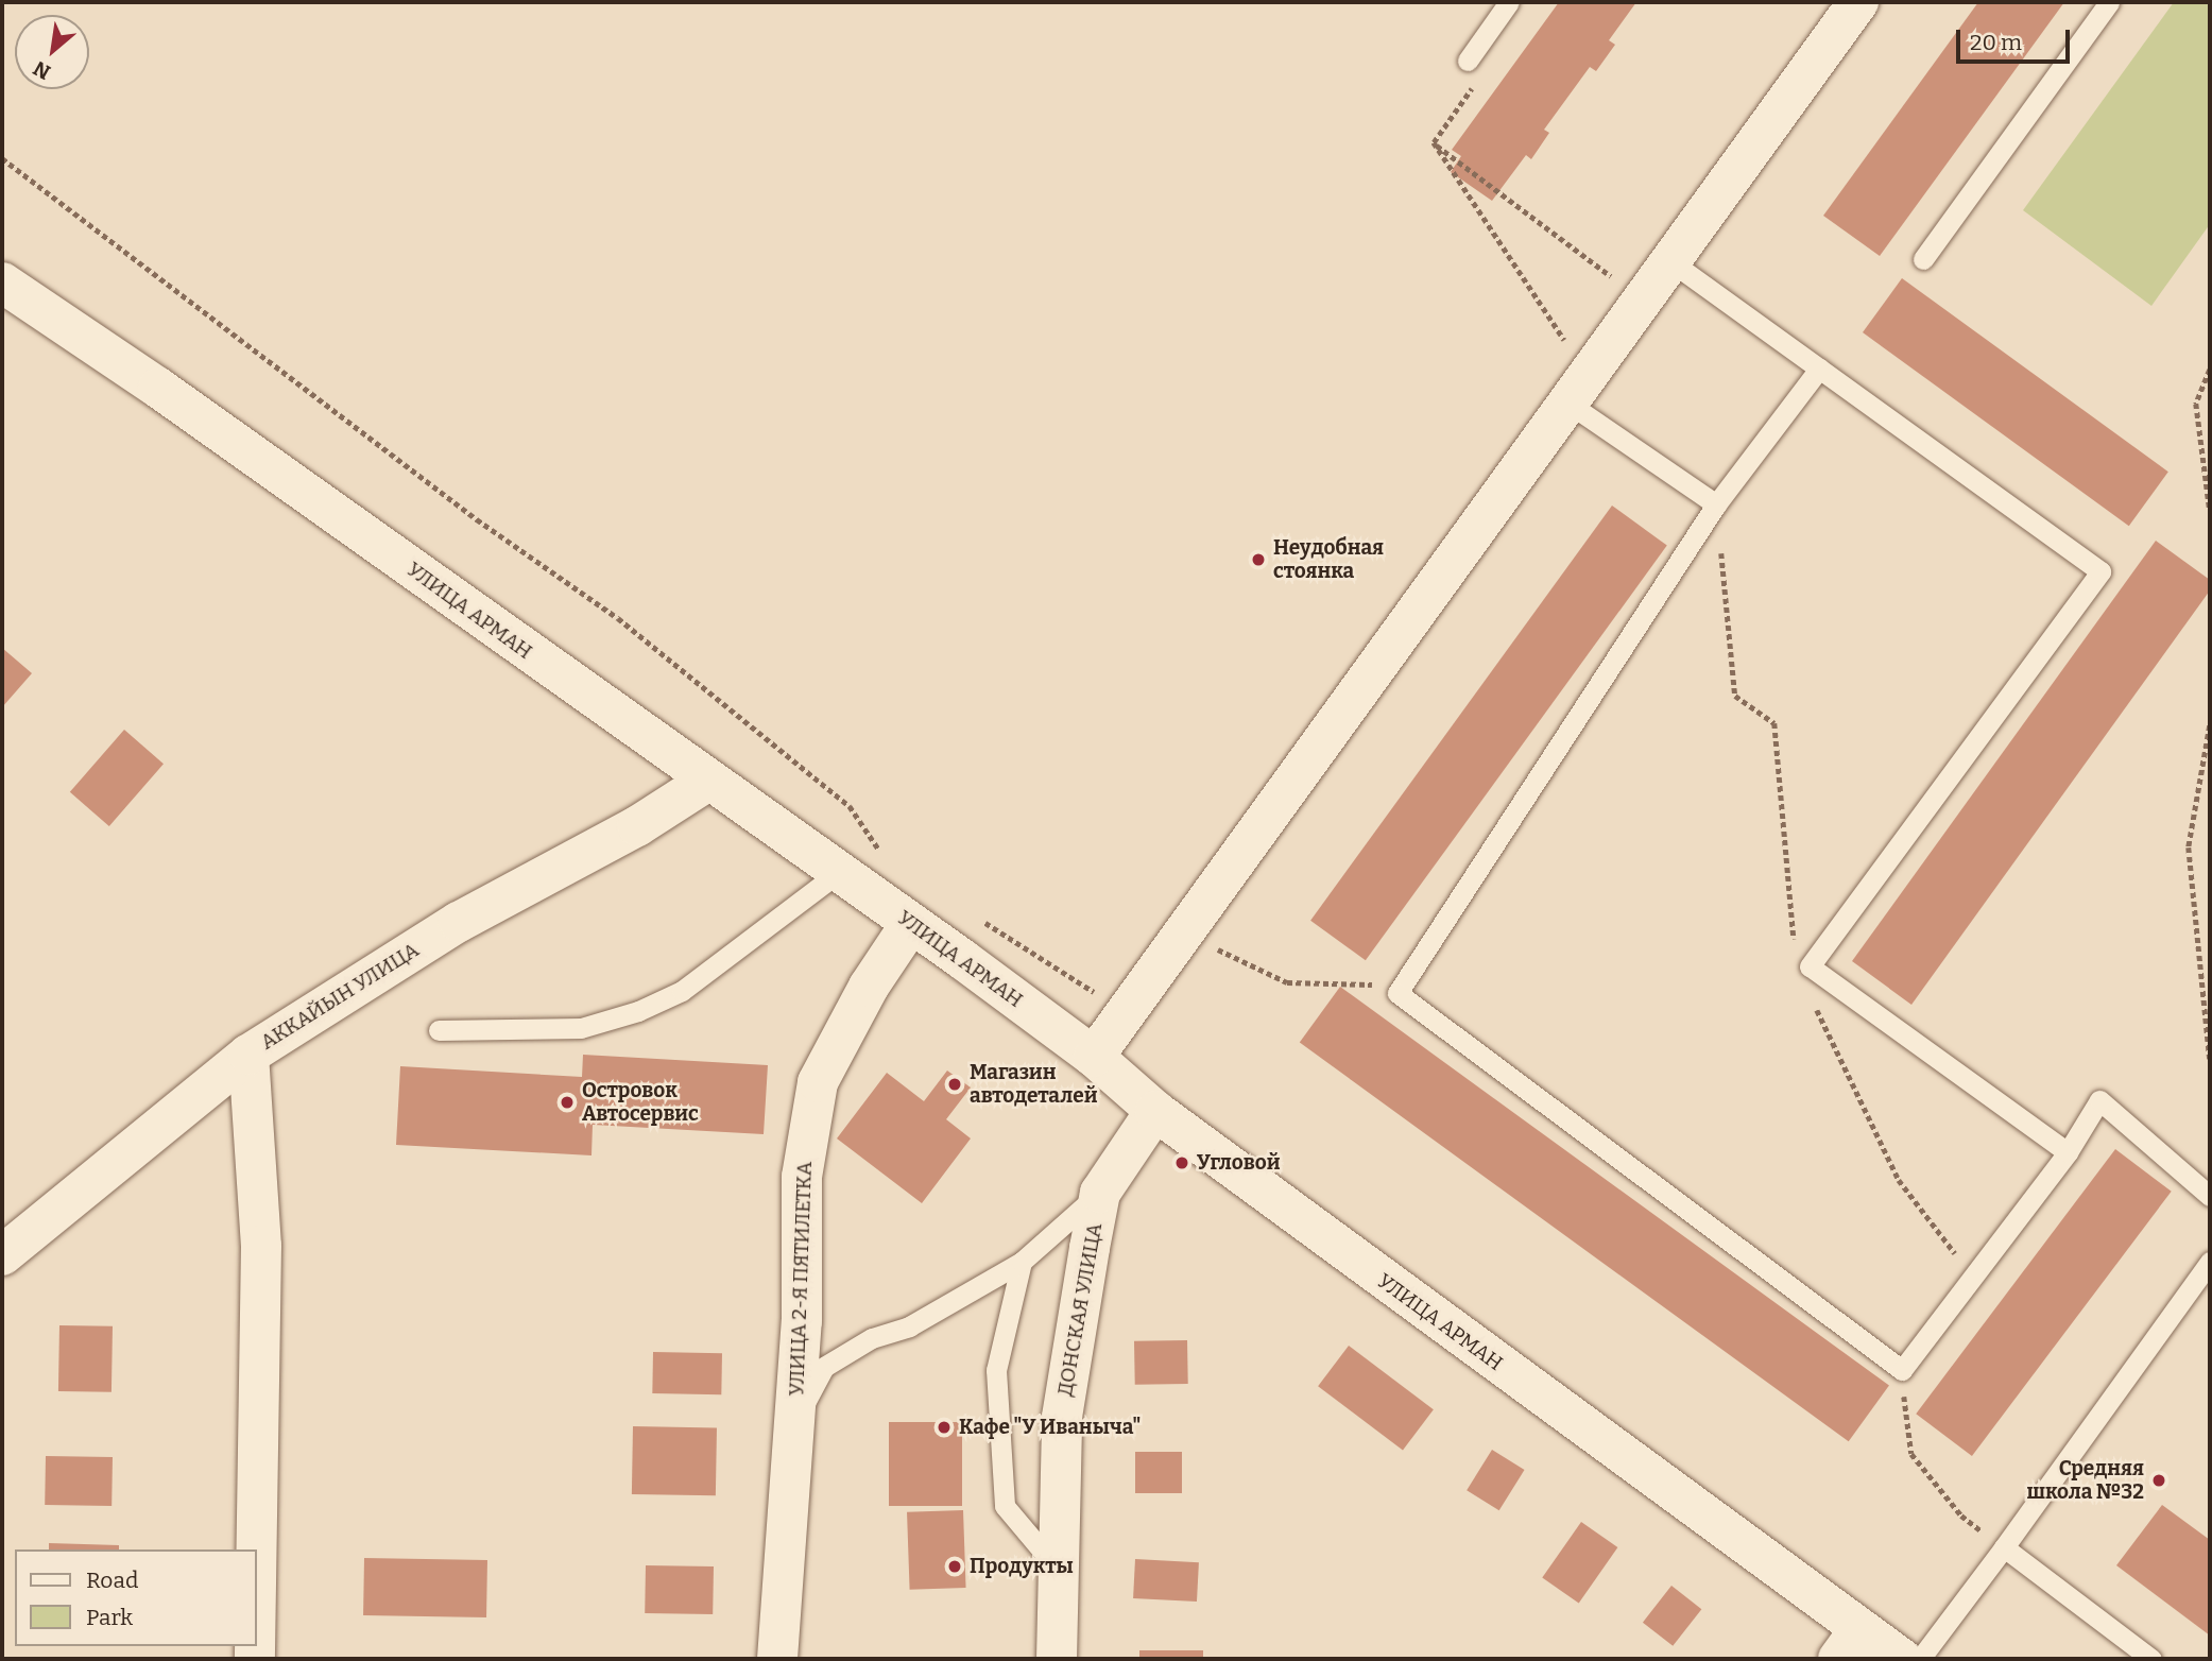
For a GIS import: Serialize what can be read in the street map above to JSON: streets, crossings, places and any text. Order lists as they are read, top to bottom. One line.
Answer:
{"streets":{"street":["УЛИЦА АРМАН","АККАЙЫН УЛИЦА","УЛИЦА 2-Я ПЯТИЛЕТКА","ДОНСКАЯ УЛИЦА"]},"crossings":[["УЛИЦА АРМАН","АККАЙЫН УЛИЦА"],["УЛИЦА АРМАН","УЛИЦА 2-Я ПЯТИЛЕТКА"],["УЛИЦА АРМАН","ДОНСКАЯ УЛИЦА"]],"places":["Неудобная стоянка","Магазин автодеталей","Островок Автосервис","Угловой","Кафе \"У Иваныча\"","Средняя школа №32","Продукты"],"legend":["Road","Park"],"scale_bar":"20 m","north":"bottom left"}
